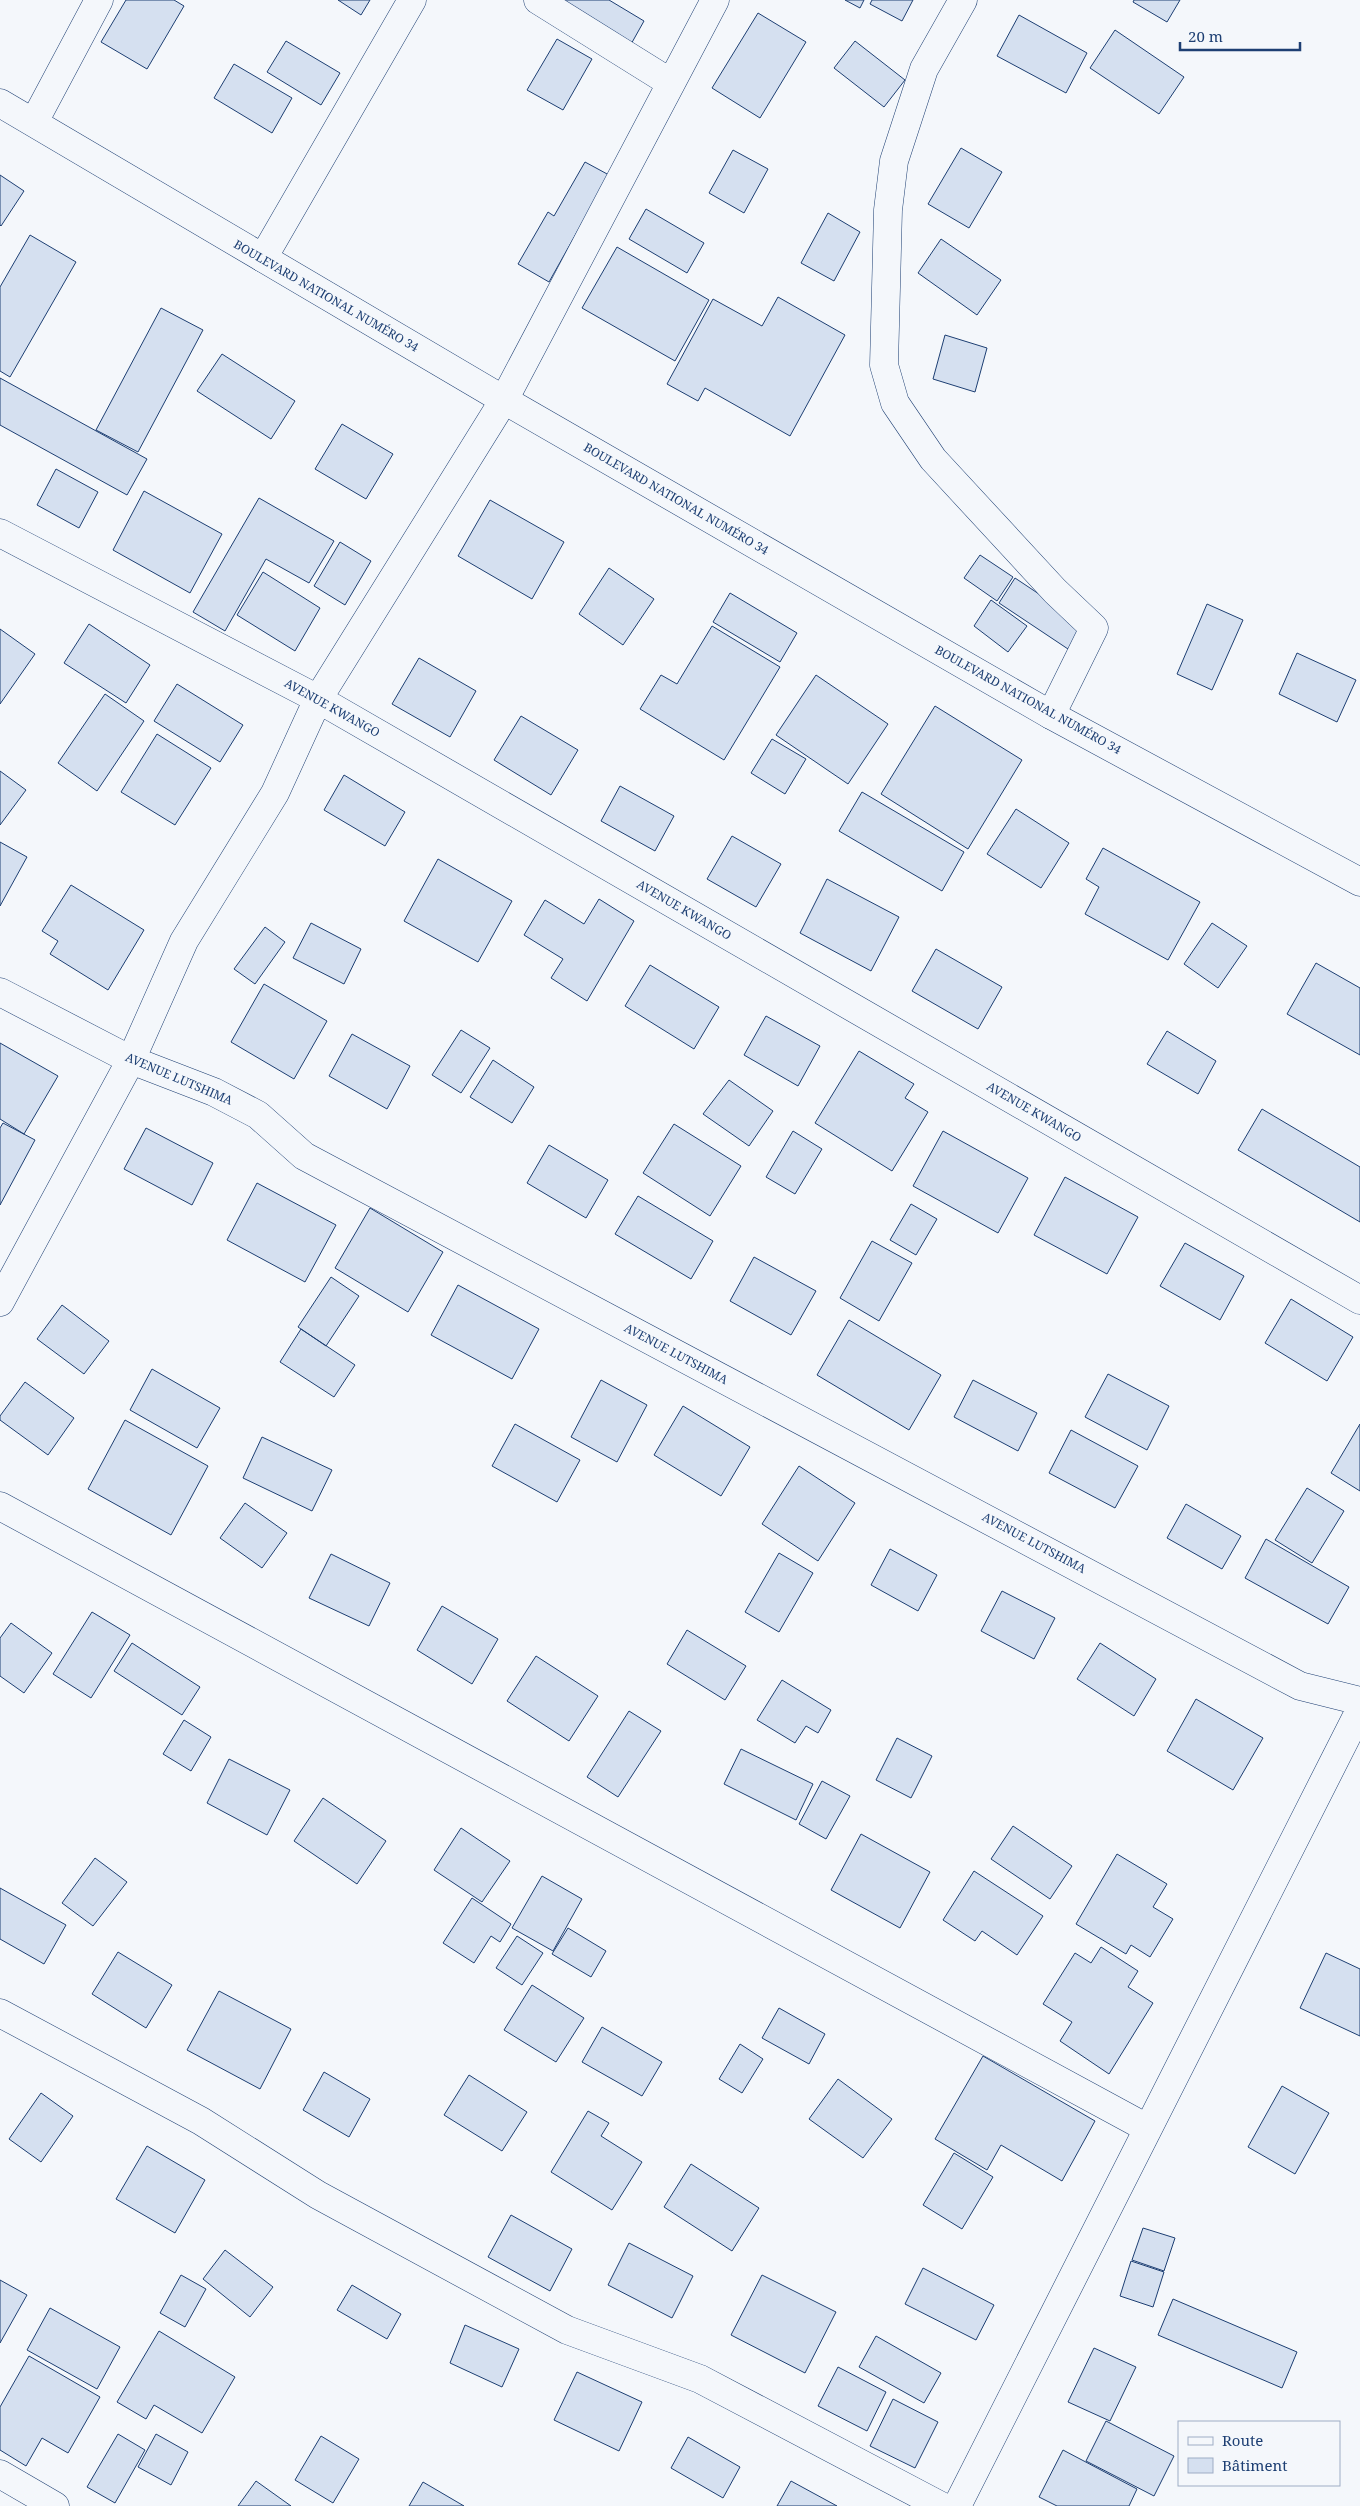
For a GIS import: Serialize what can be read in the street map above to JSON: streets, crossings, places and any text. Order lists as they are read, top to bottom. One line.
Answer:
{"streets":{"street":["BOULEVARD NATIONAL NUMÉRO 34","AVENUE KWANGO","AVENUE LUTSHIMA"]},"legend":["Route","Bâtiment"],"scale_bar":"20 m"}
